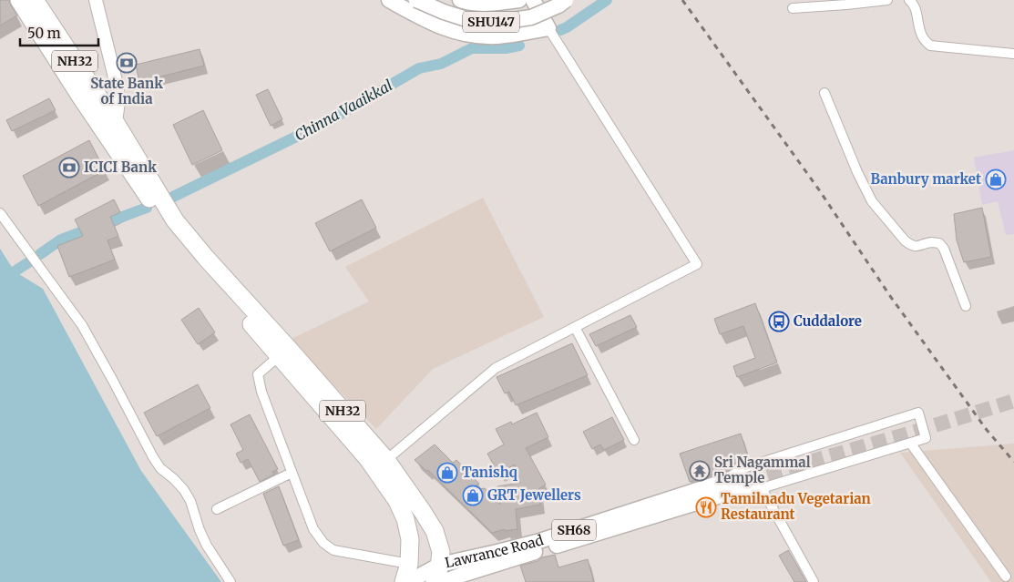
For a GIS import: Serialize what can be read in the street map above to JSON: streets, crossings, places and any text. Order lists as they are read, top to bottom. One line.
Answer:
{"streets":{"highway":["NH32"],"main road":["SHU147","SH68","Lawrance Road"]},"crossings":[["NH32","Lawrance Road"]],"water":["Chinna Vaaikkal"],"places":{"bank":["State Bank of India","ICICI Bank"],"shop":["Banbury market","Tanishq","GRT Jewellers"],"bus stop":["Cuddalore"],"temple":["Sri Nagammal Temple"],"restaurant":["Tamilnadu Vegetarian Restaurant"]},"scale_bar":"50 m"}
